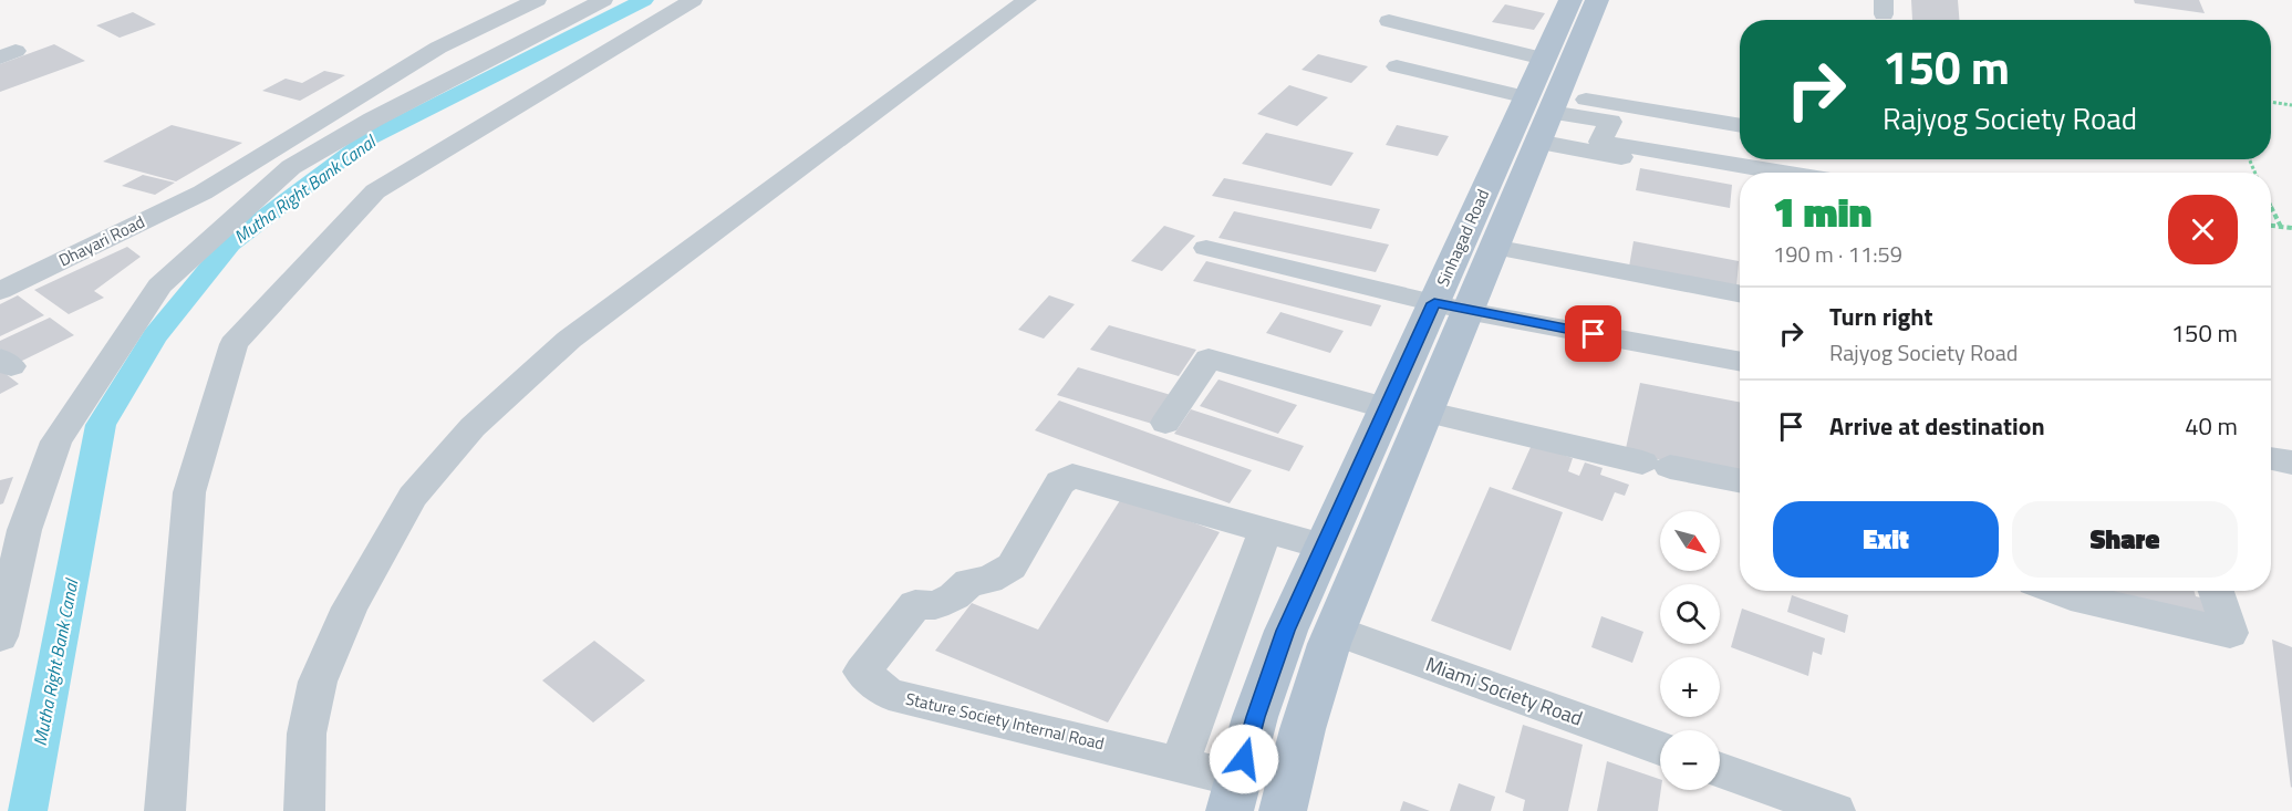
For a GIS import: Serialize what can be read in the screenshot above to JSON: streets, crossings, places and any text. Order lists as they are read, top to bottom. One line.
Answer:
{"streets":{"main road":["Sinhagad Road"],"street":["Dhayari Road","Miami Society Road","Stature Society Internal Road"]},"crossings":[["Sinhagad Road","Miami Society Road"],["Sinhagad Road","Stature Society Internal Road"]],"water":["Mutha Right Bank Canal"],"north":"bottom right","page":{"turn":["150 m","Rajyog Society Road"],"heading":["1 min","190 m · 11:59"],"list":[{"name":"Turn right","note":"Rajyog Society Road","value":"150 m"},{"name":"Arrive at destination","value":"40 m"}],"buttons":["Exit","Share"],"map_buttons":["+","−"]}}
